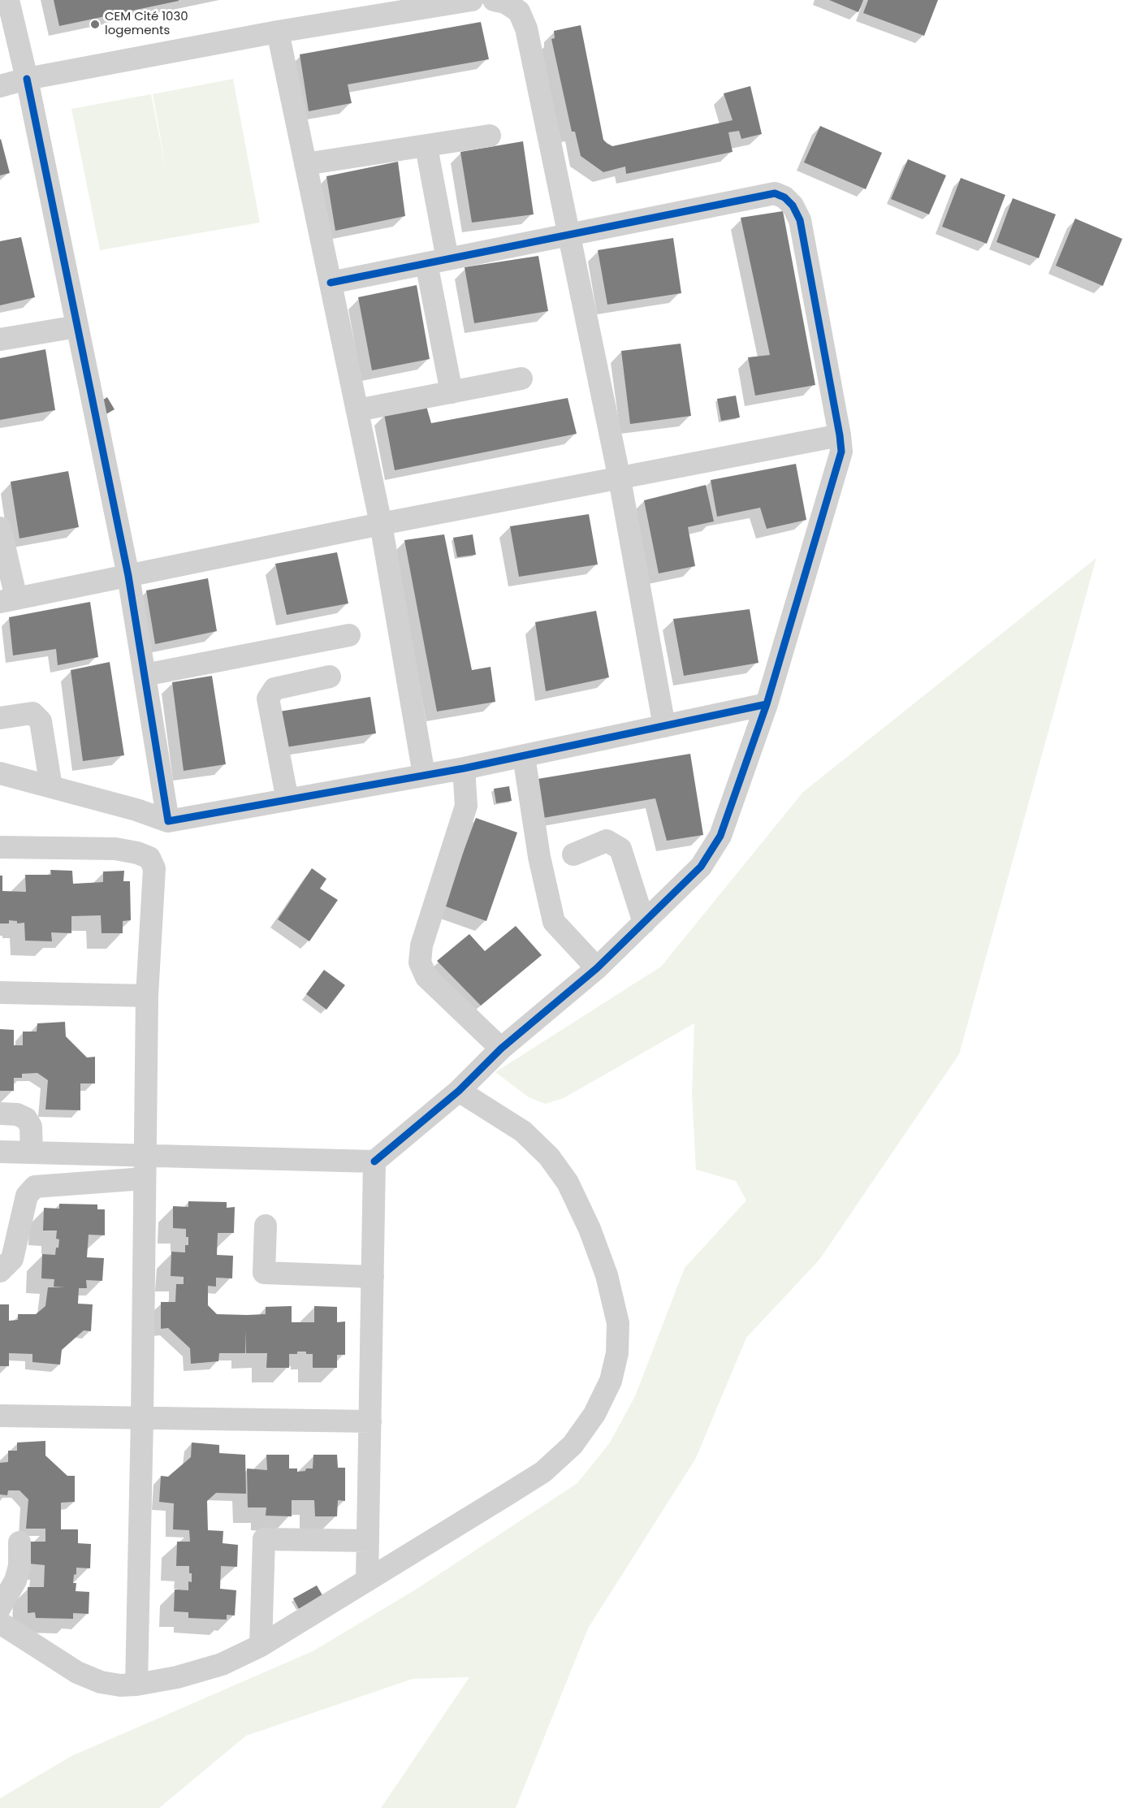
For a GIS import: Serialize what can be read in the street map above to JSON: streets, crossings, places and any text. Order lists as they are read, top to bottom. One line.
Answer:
{"places":["CEM Cité 1030 logements"]}
